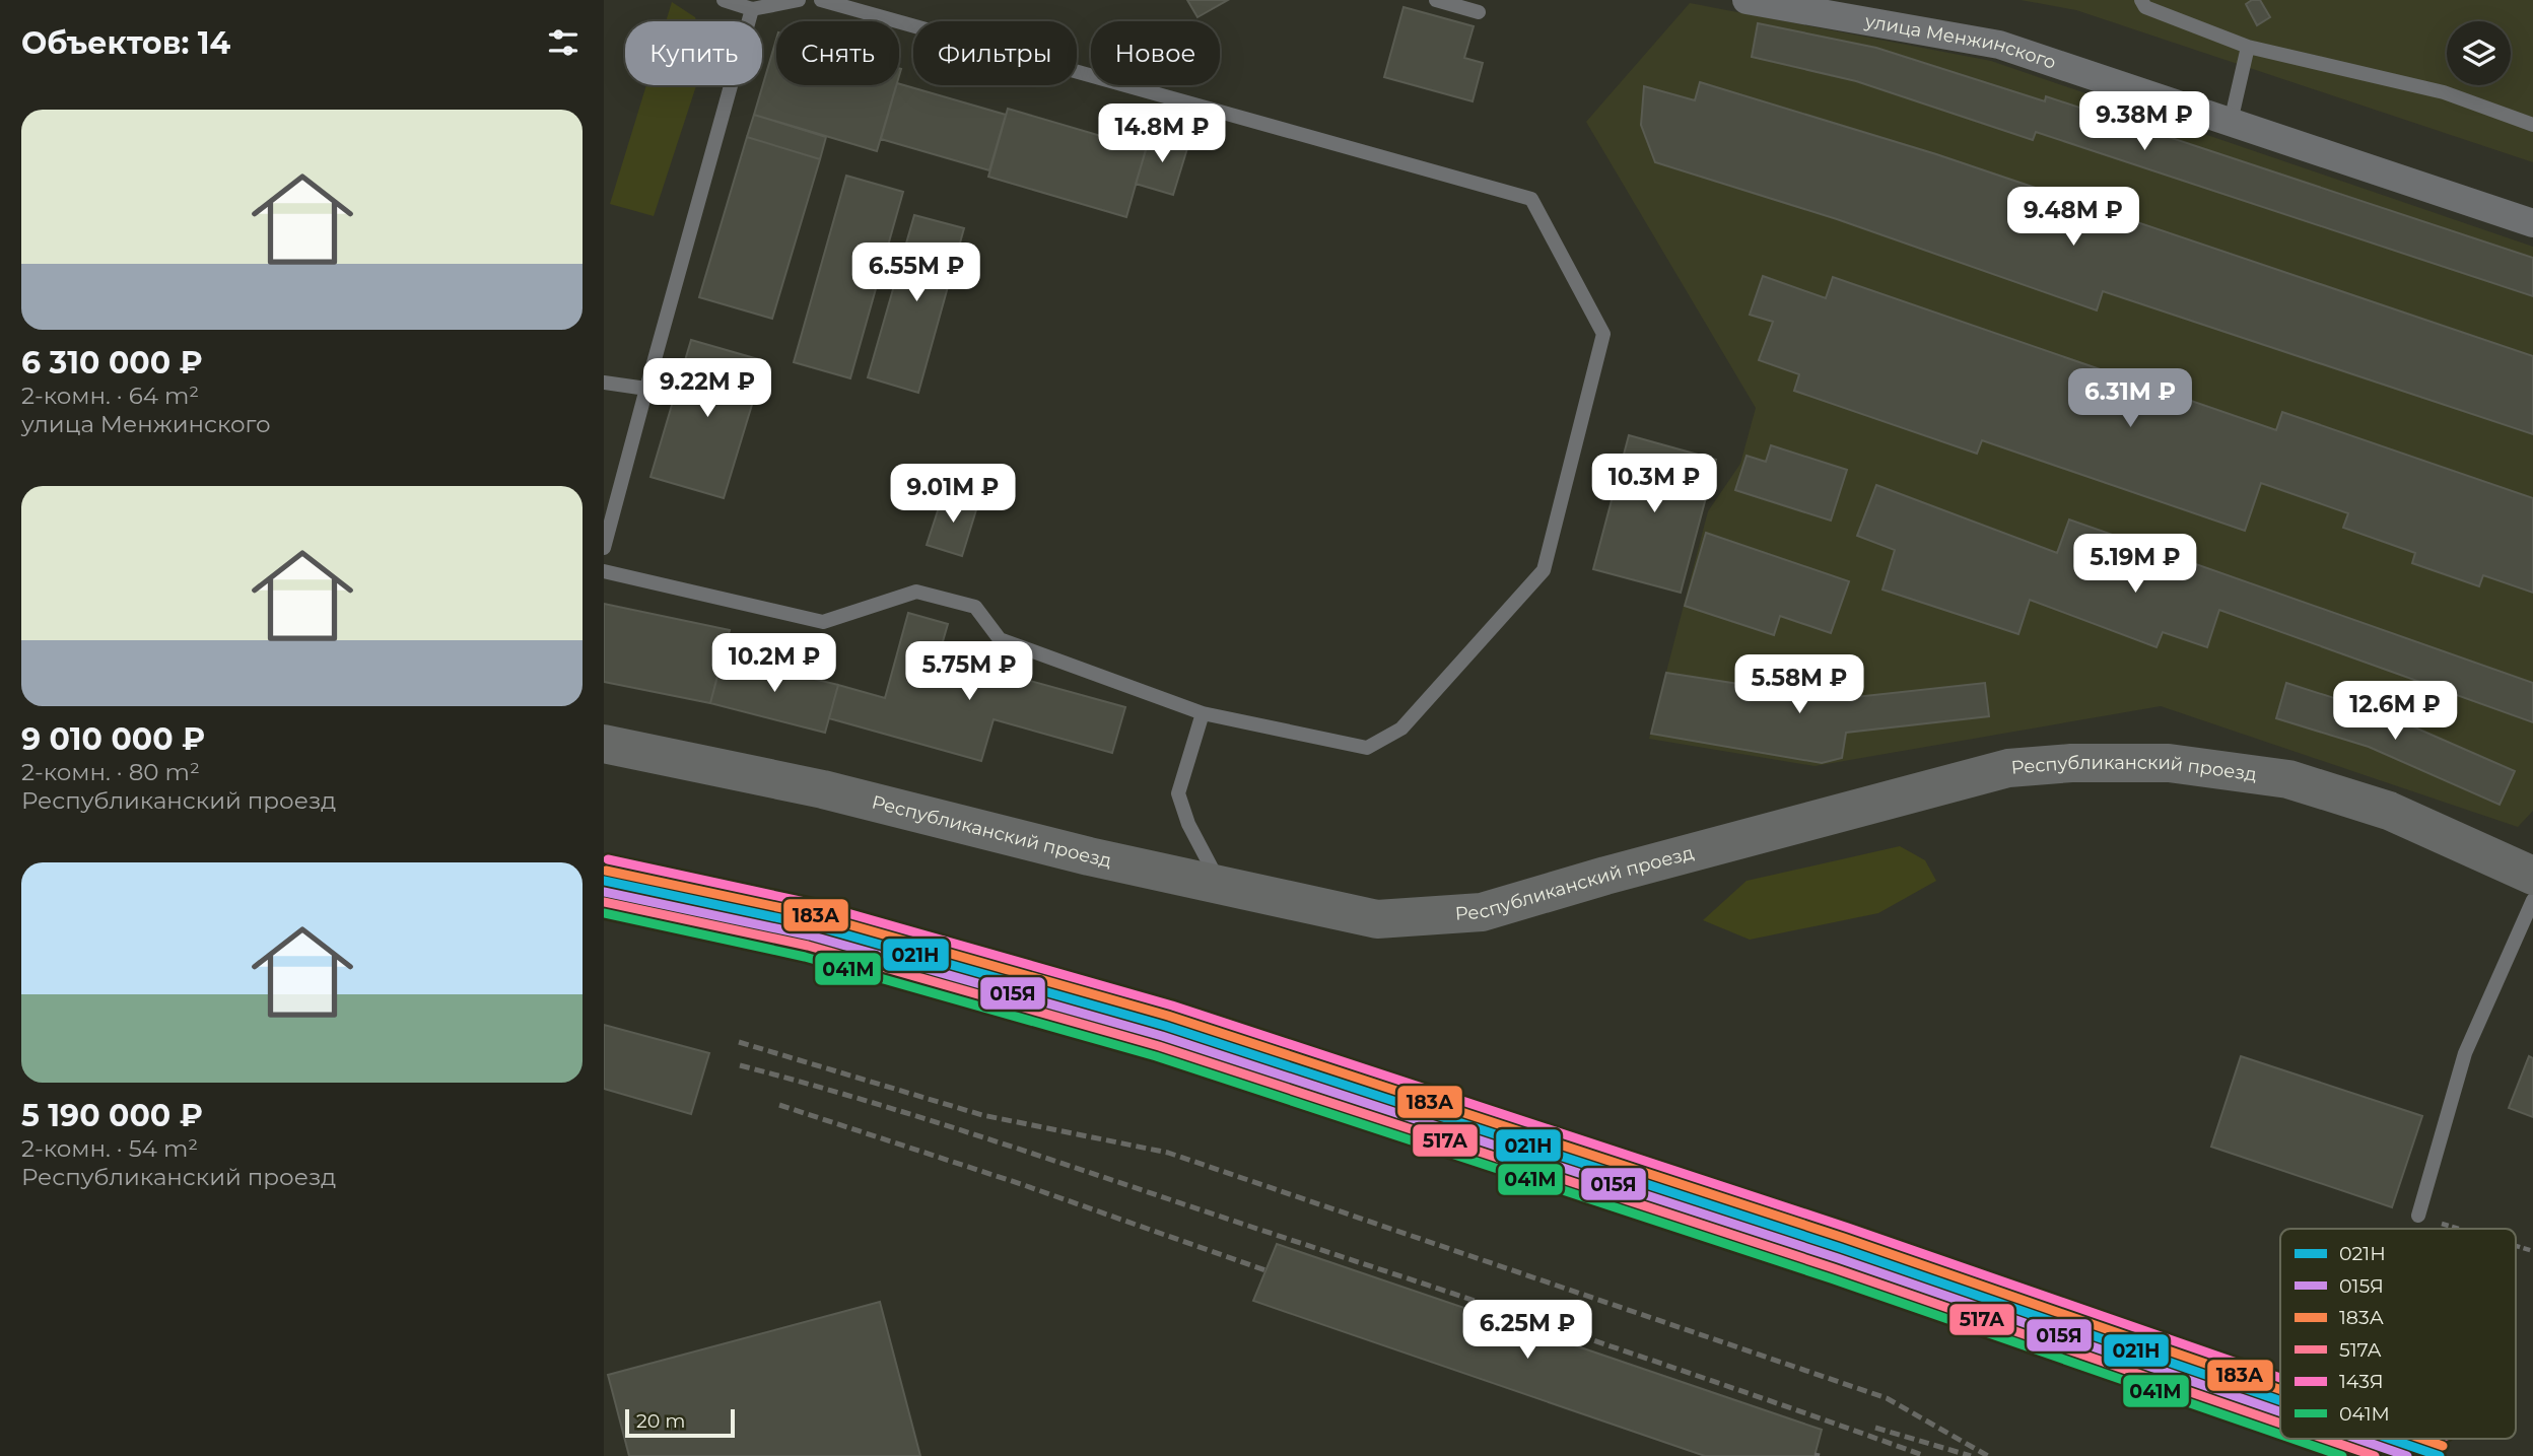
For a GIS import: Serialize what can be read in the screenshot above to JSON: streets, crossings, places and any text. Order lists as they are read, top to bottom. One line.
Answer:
{"streets":{"main road":["Республиканский проезд"],"street":["улица Менжинского"]},"lines":["transit line 143Я","transit line 183А","transit line 021Н","transit line 015Я","transit line 517А","transit line 041М"],"legend":["021Н","015Я","183А","517А","143Я","041М"],"scale_bar":"20 m","page":{"heading":"Объектов: 14","chip":["Купить","Снять","Фильтры","Новое"],"list":[{"name":"6 310 000 ₽","note":"2-комн. · 64 m² · улица Менжинского"},{"name":"9 010 000 ₽","note":"2-комн. · 80 m² · Республиканский проезд"},{"name":"5 190 000 ₽","note":"2-комн. · 54 m² · Республиканский проезд"}],"price":["9.38M ₽","14.8M ₽","9.48M ₽","6.55M ₽","9.22M ₽","6.31M ₽","10.3M ₽","9.01M ₽","5.19M ₽","10.2M ₽","5.75M ₽","5.58M ₽","12.6M ₽","6.25M ₽"],"scale":"20 m"}}
